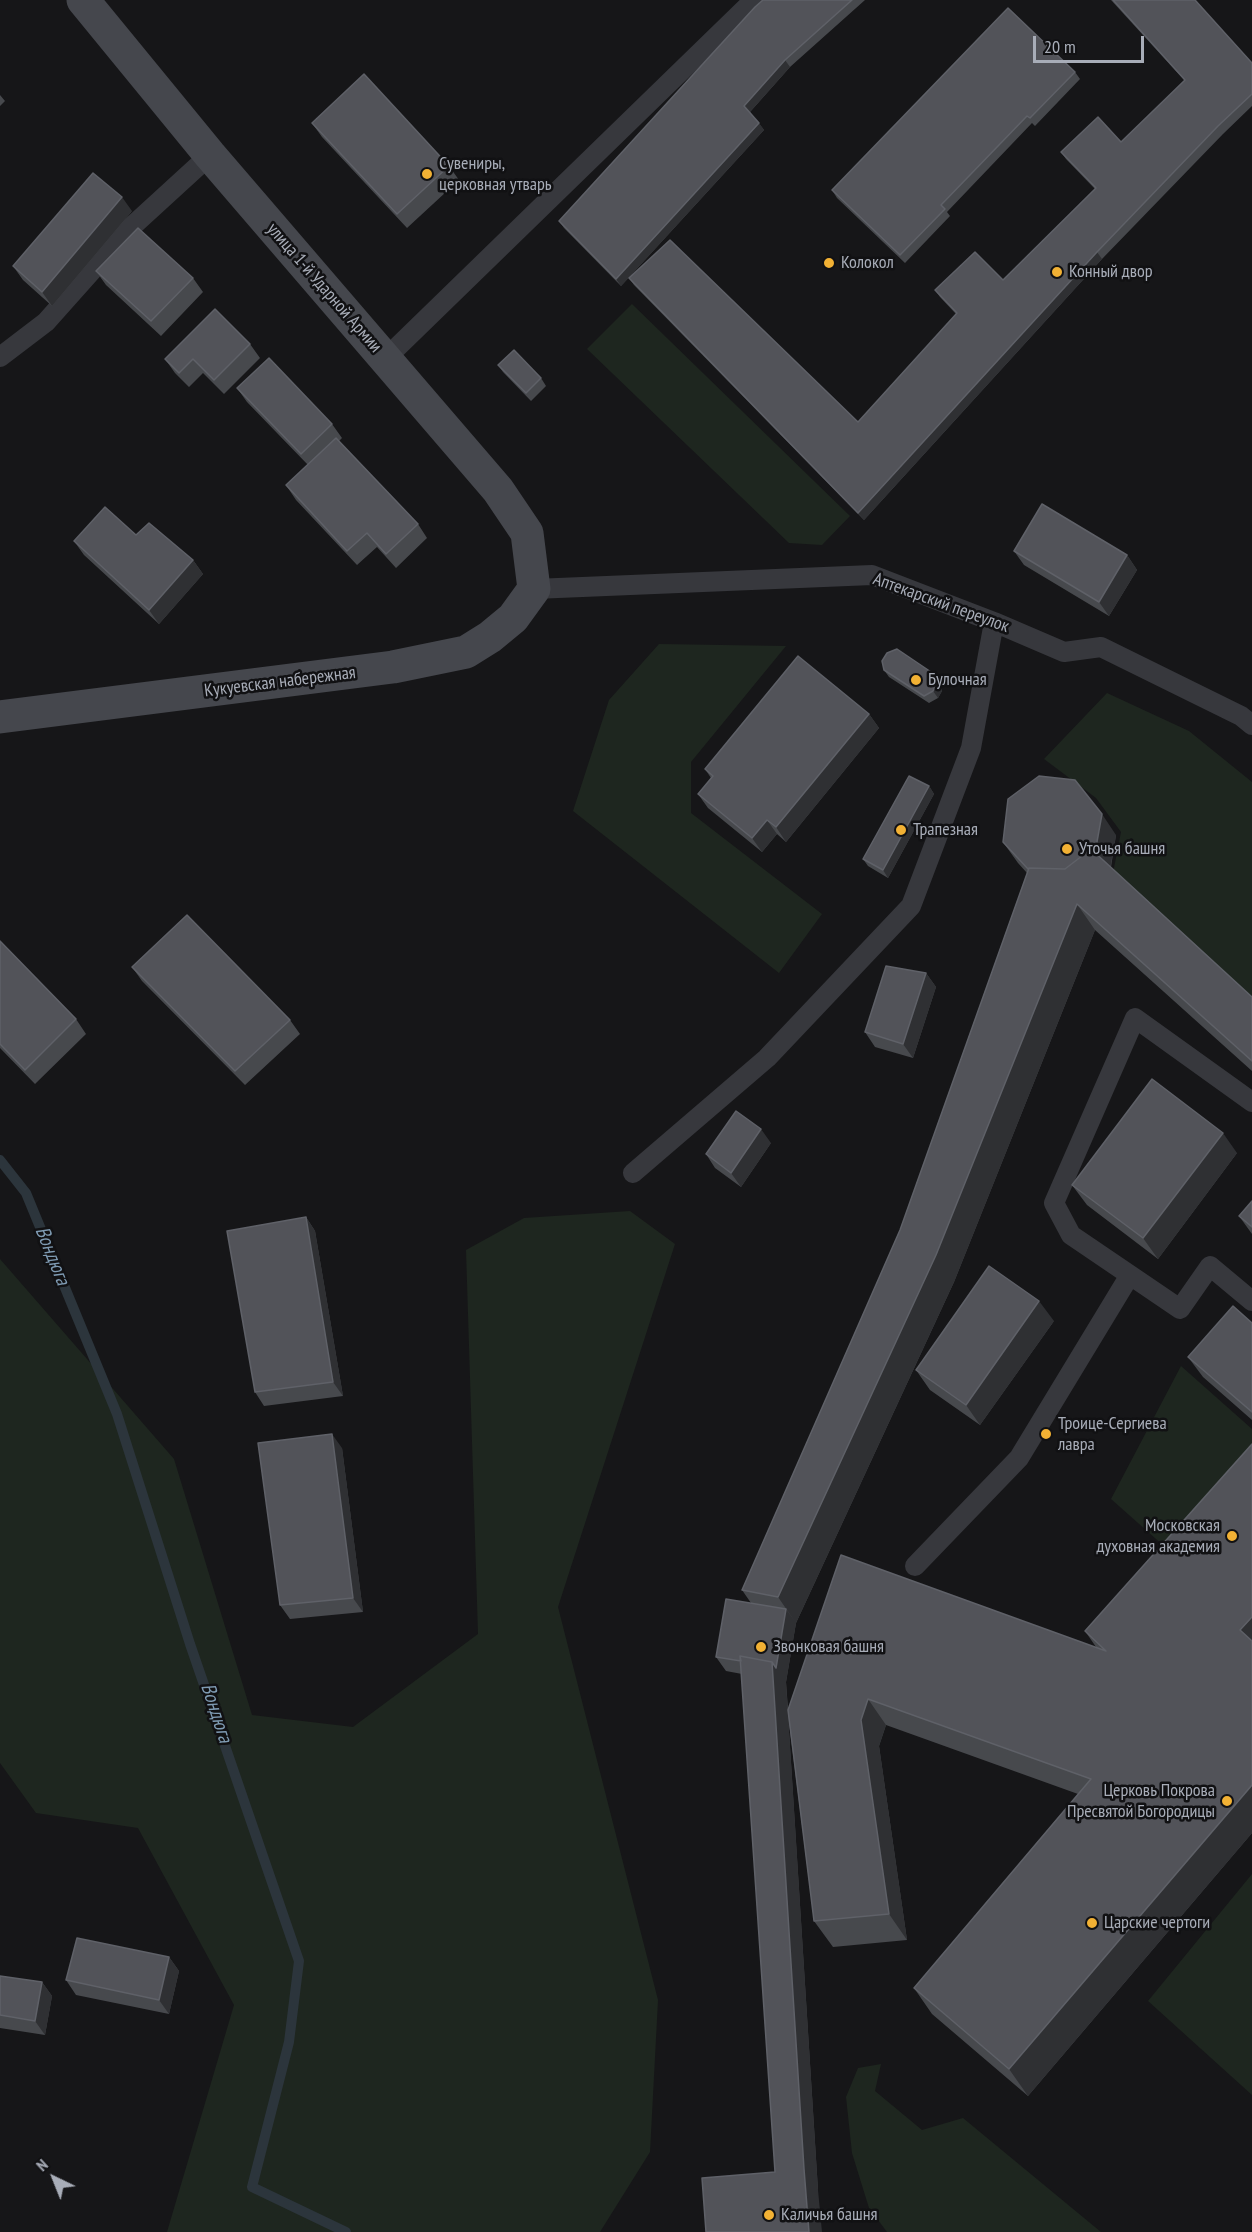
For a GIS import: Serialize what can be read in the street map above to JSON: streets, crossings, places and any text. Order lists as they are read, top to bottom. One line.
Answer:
{"streets":{"main road":["улица 1-й Ударной Армии","Кукуевская набережная"],"lane":["Аптекарский переулок"]},"crossings":[["улица 1-й Ударной Армии","Аптекарский переулок"],["улица 1-й Ударной Армии","Кукуевская набережная"],["Аптекарский переулок","Кукуевская набережная"]],"water":["Вондюга"],"places":["Сувениры, церковная утварь","Колокол","Конный двор","Булочная","Трапезная","Уточья башня","Троице-Сергиева лавра","Московская духовная академия","Звонковая башня","Церковь Покрова Пресвятой Богородицы","Царские чертоги","Каличья башня"],"scale_bar":"20 m","north":"top left"}
